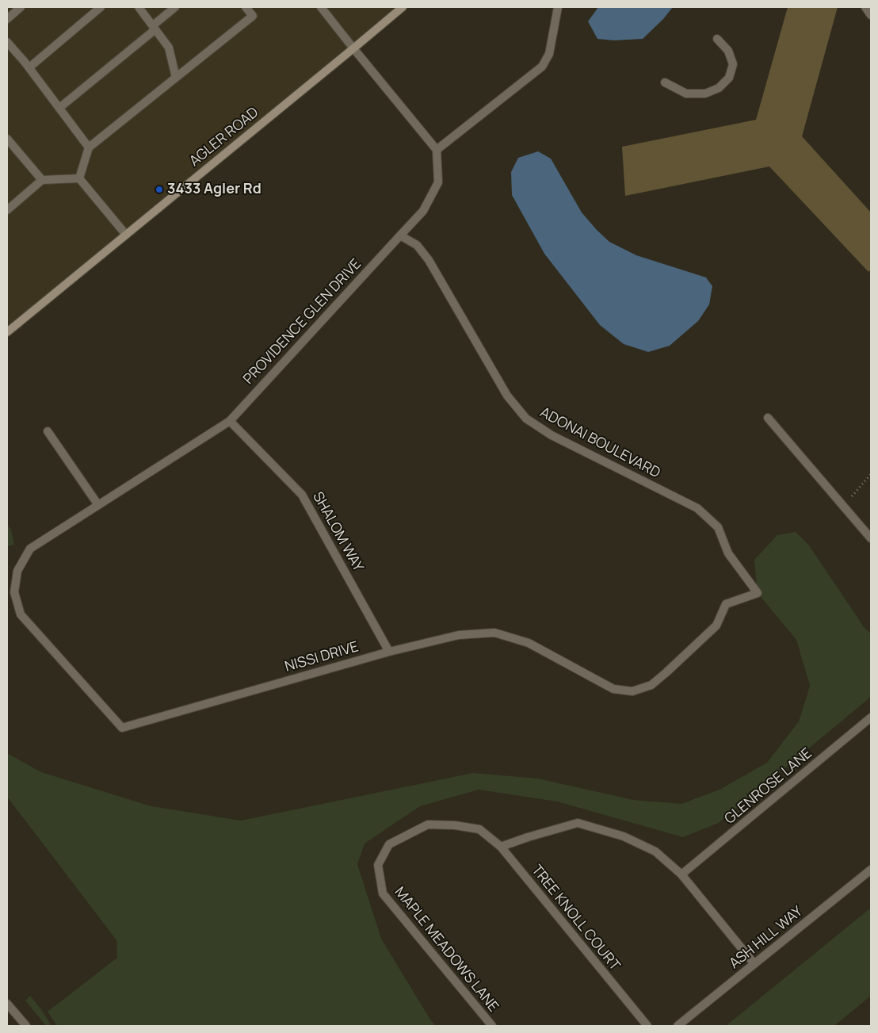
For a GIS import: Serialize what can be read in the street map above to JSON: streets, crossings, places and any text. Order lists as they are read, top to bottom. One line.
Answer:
{"streets":{"main road":["AGLER ROAD"],"street":["PROVIDENCE GLEN DRIVE","ADONAI BOULEVARD","SHALOM WAY","NISSI DRIVE","GLENROSE LANE","TREE KNOLL COURT","ASH HILL WAY","MAPLE MEADOWS LANE"]},"crossings":[["PROVIDENCE GLEN DRIVE","ADONAI BOULEVARD"],["PROVIDENCE GLEN DRIVE","SHALOM WAY"],["PROVIDENCE GLEN DRIVE","NISSI DRIVE"],["ADONAI BOULEVARD","NISSI DRIVE"],["SHALOM WAY","NISSI DRIVE"],["TREE KNOLL COURT","MAPLE MEADOWS LANE"]],"places":["3433 Agler Rd"]}
